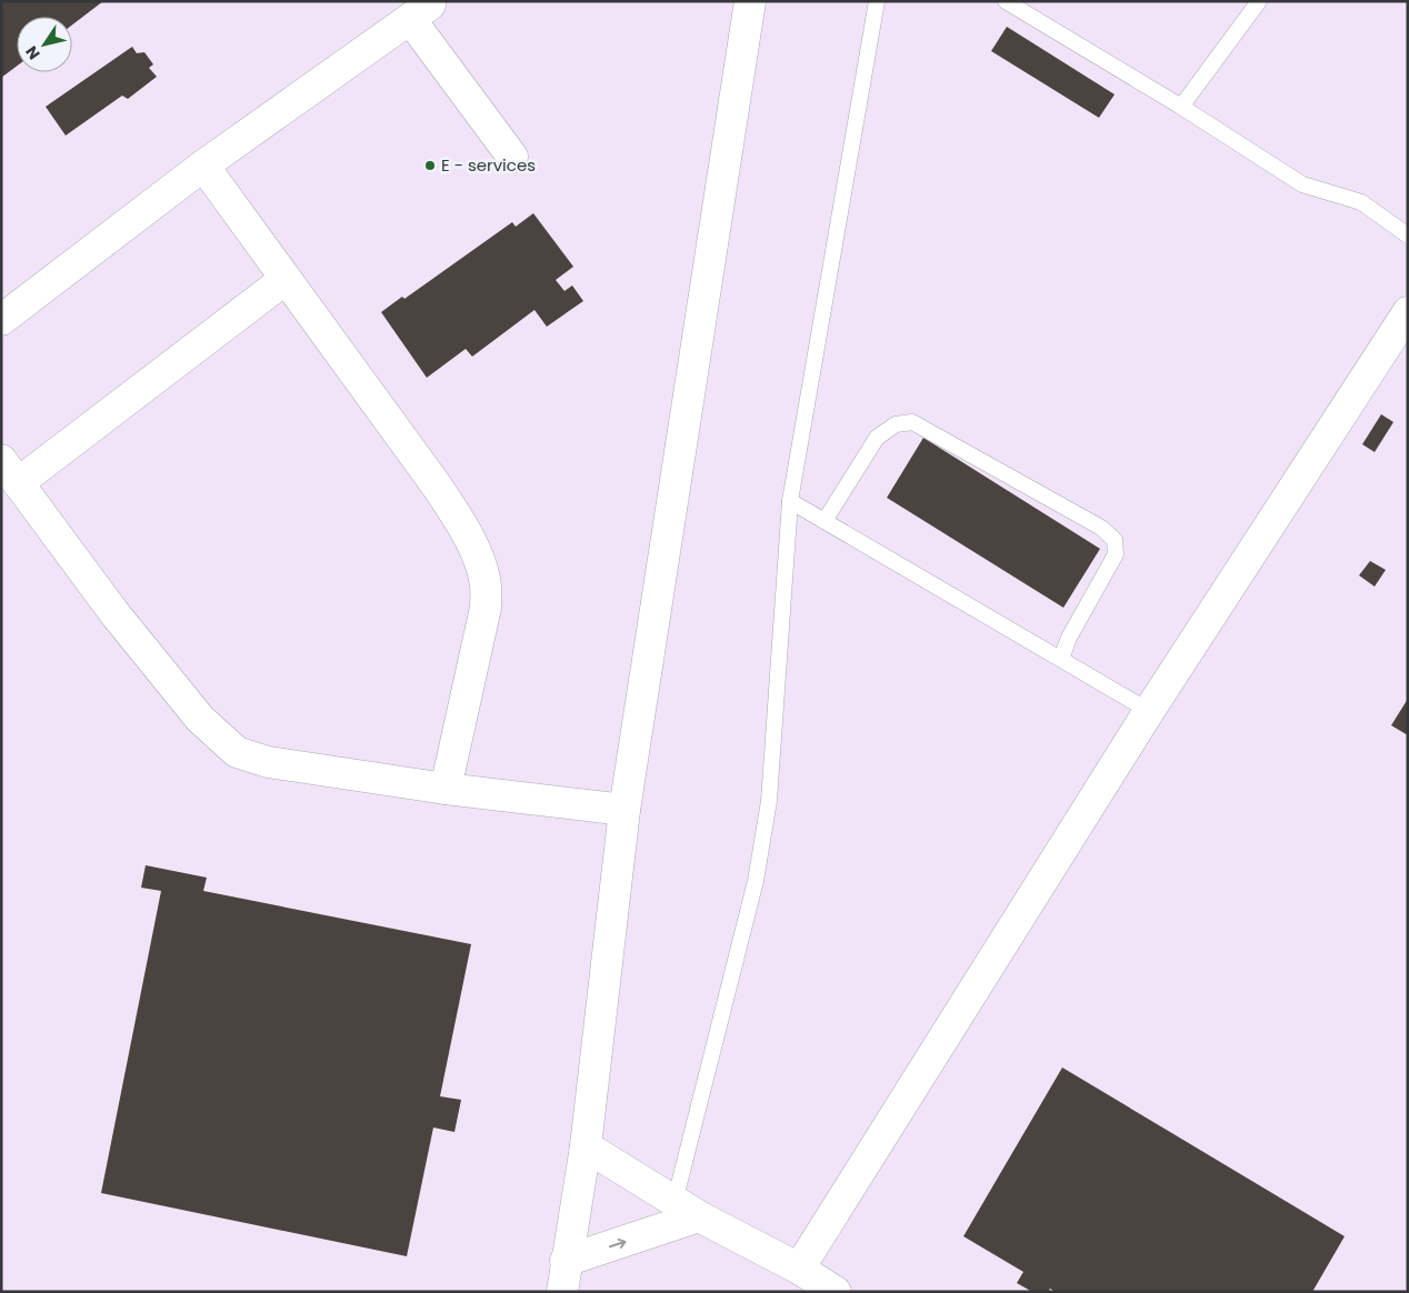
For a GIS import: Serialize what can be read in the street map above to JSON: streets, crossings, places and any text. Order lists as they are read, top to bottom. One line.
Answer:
{"places":["E - services"],"north":"bottom left"}
